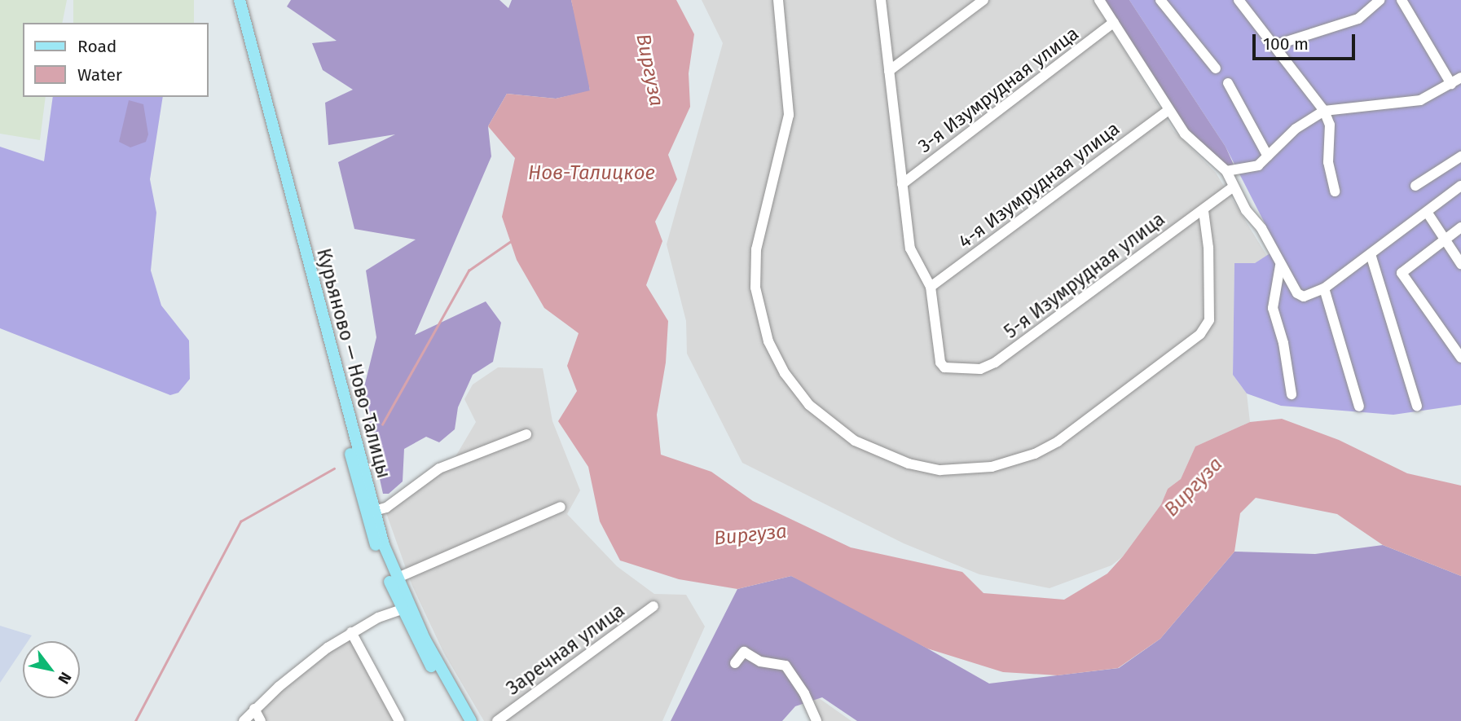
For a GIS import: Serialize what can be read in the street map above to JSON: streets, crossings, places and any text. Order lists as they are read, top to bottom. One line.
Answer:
{"streets":{"main road":["Курьяново — Ново-Талицы"],"street":["3-я Изумрудная улица","4-я Изумрудная улица","5-я Изумрудная улица","Заречная улица"]},"crossings":[["4-я Изумрудная улица","5-я Изумрудная улица"]],"water":["Виргуза","Нов-Талицкое"],"legend":["Road","Water"],"scale_bar":"100 m","north":"bottom right"}
